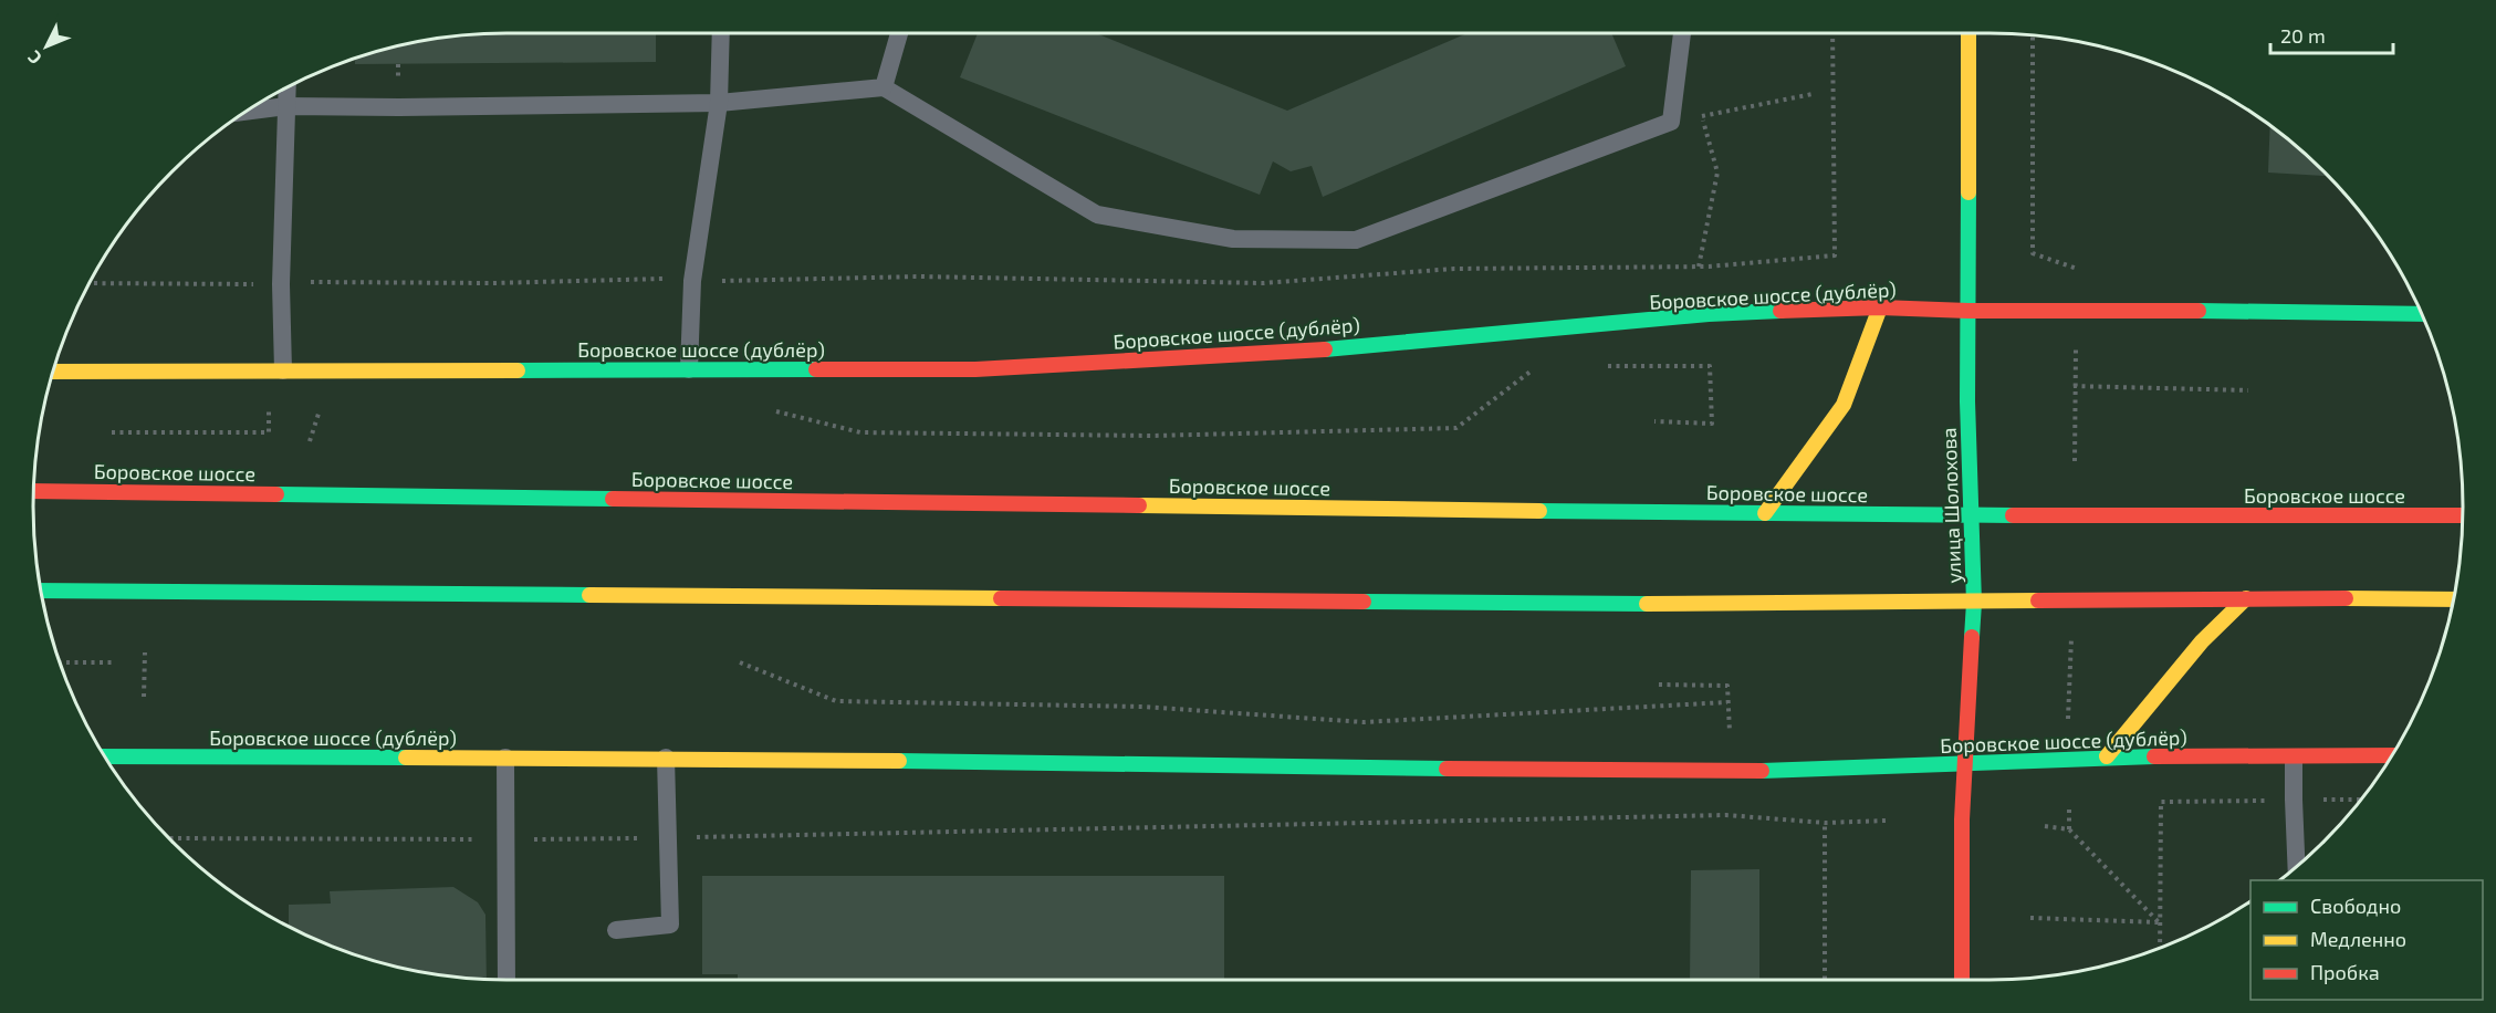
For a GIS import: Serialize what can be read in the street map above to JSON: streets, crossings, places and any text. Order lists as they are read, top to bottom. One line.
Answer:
{"streets":{"street":["Боровское шоссе (дублёр)","Боровское шоссе","улица Шолохова"]},"crossings":[["Боровское шоссе (дублёр)","улица Шолохова"],["Боровское шоссе","улица Шолохова"]],"legend":["Свободно","Медленно","Пробка"],"scale_bar":"20 m","north":"bottom left"}
